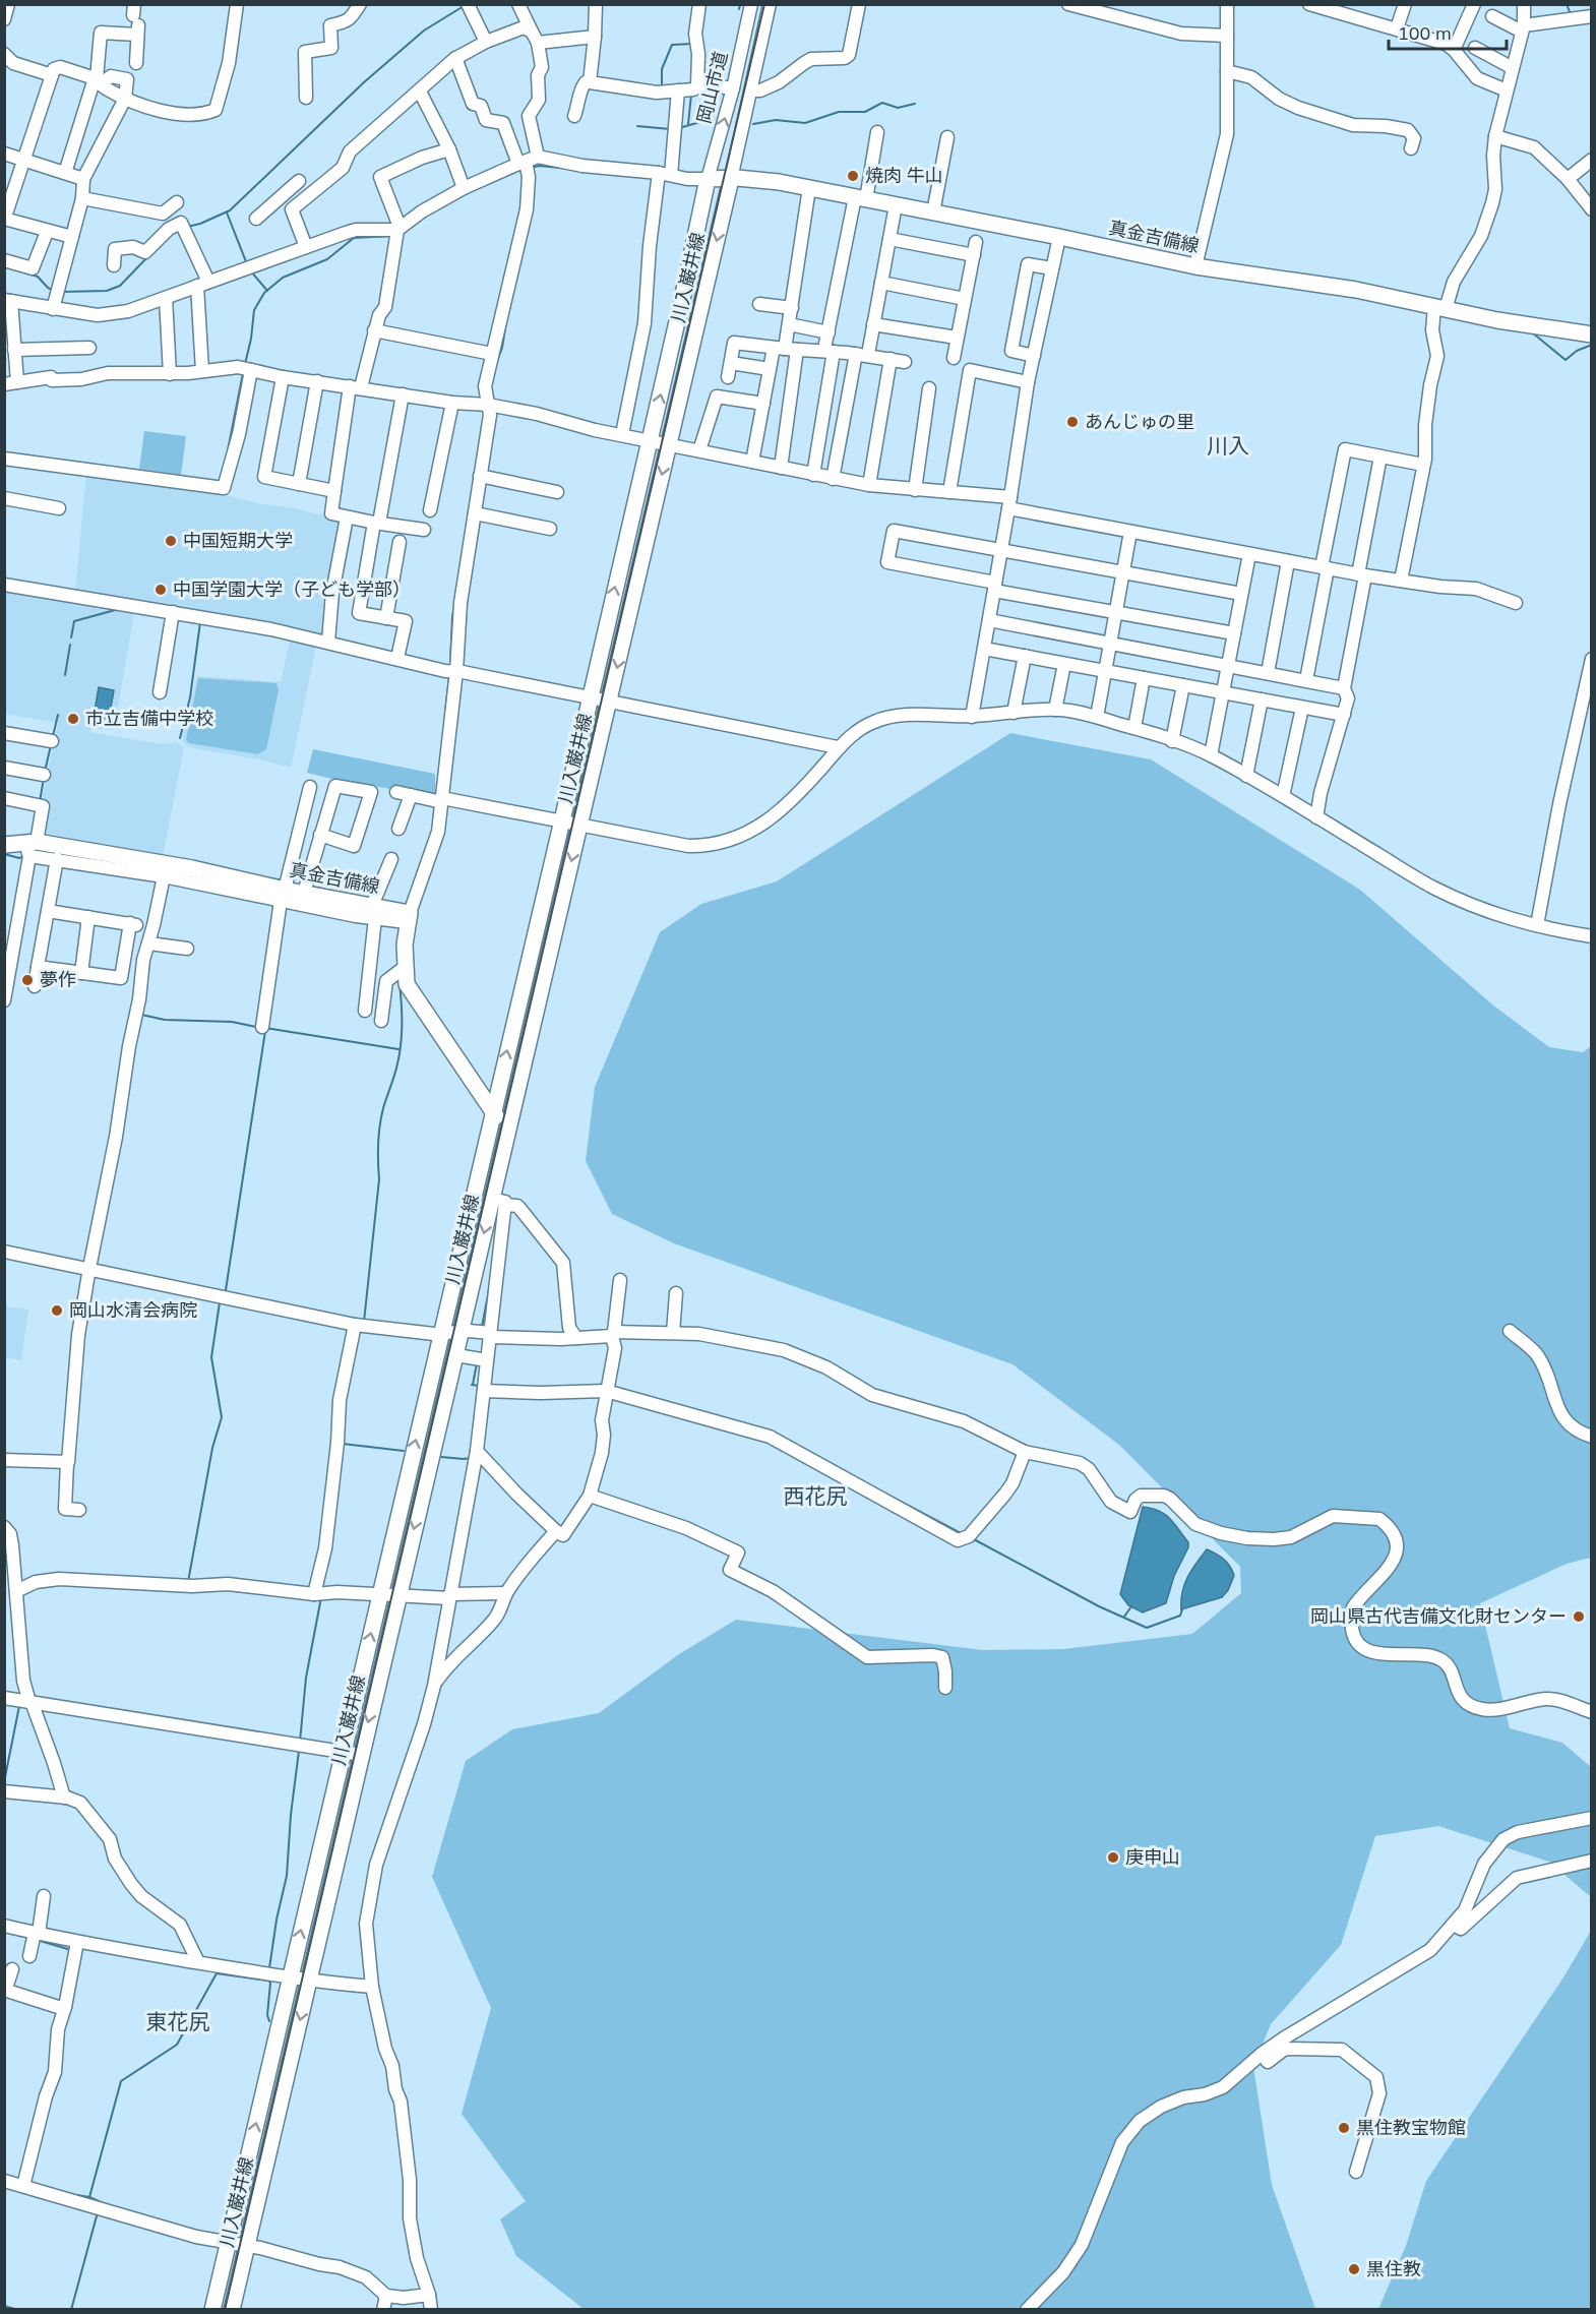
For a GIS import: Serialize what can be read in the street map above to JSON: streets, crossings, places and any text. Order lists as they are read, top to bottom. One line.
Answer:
{"streets":{"main road":["真金吉備線","川入巌井線"],"street":["岡山市道"]},"crossings":[["岡山市道","真金吉備線"],["岡山市道","川入巌井線"],["真金吉備線","川入巌井線"]],"districts":["川入","西花尻","東花尻"],"places":["焼肉 牛山","あんじゅの里","中国短期大学","中国学園大学（子ども学部）","市立吉備中学校","夢作","岡山水清会病院","岡山県古代吉備文化財センター","庚申山","黒住教宝物館","黒住教"],"scale_bar":"100 m"}
